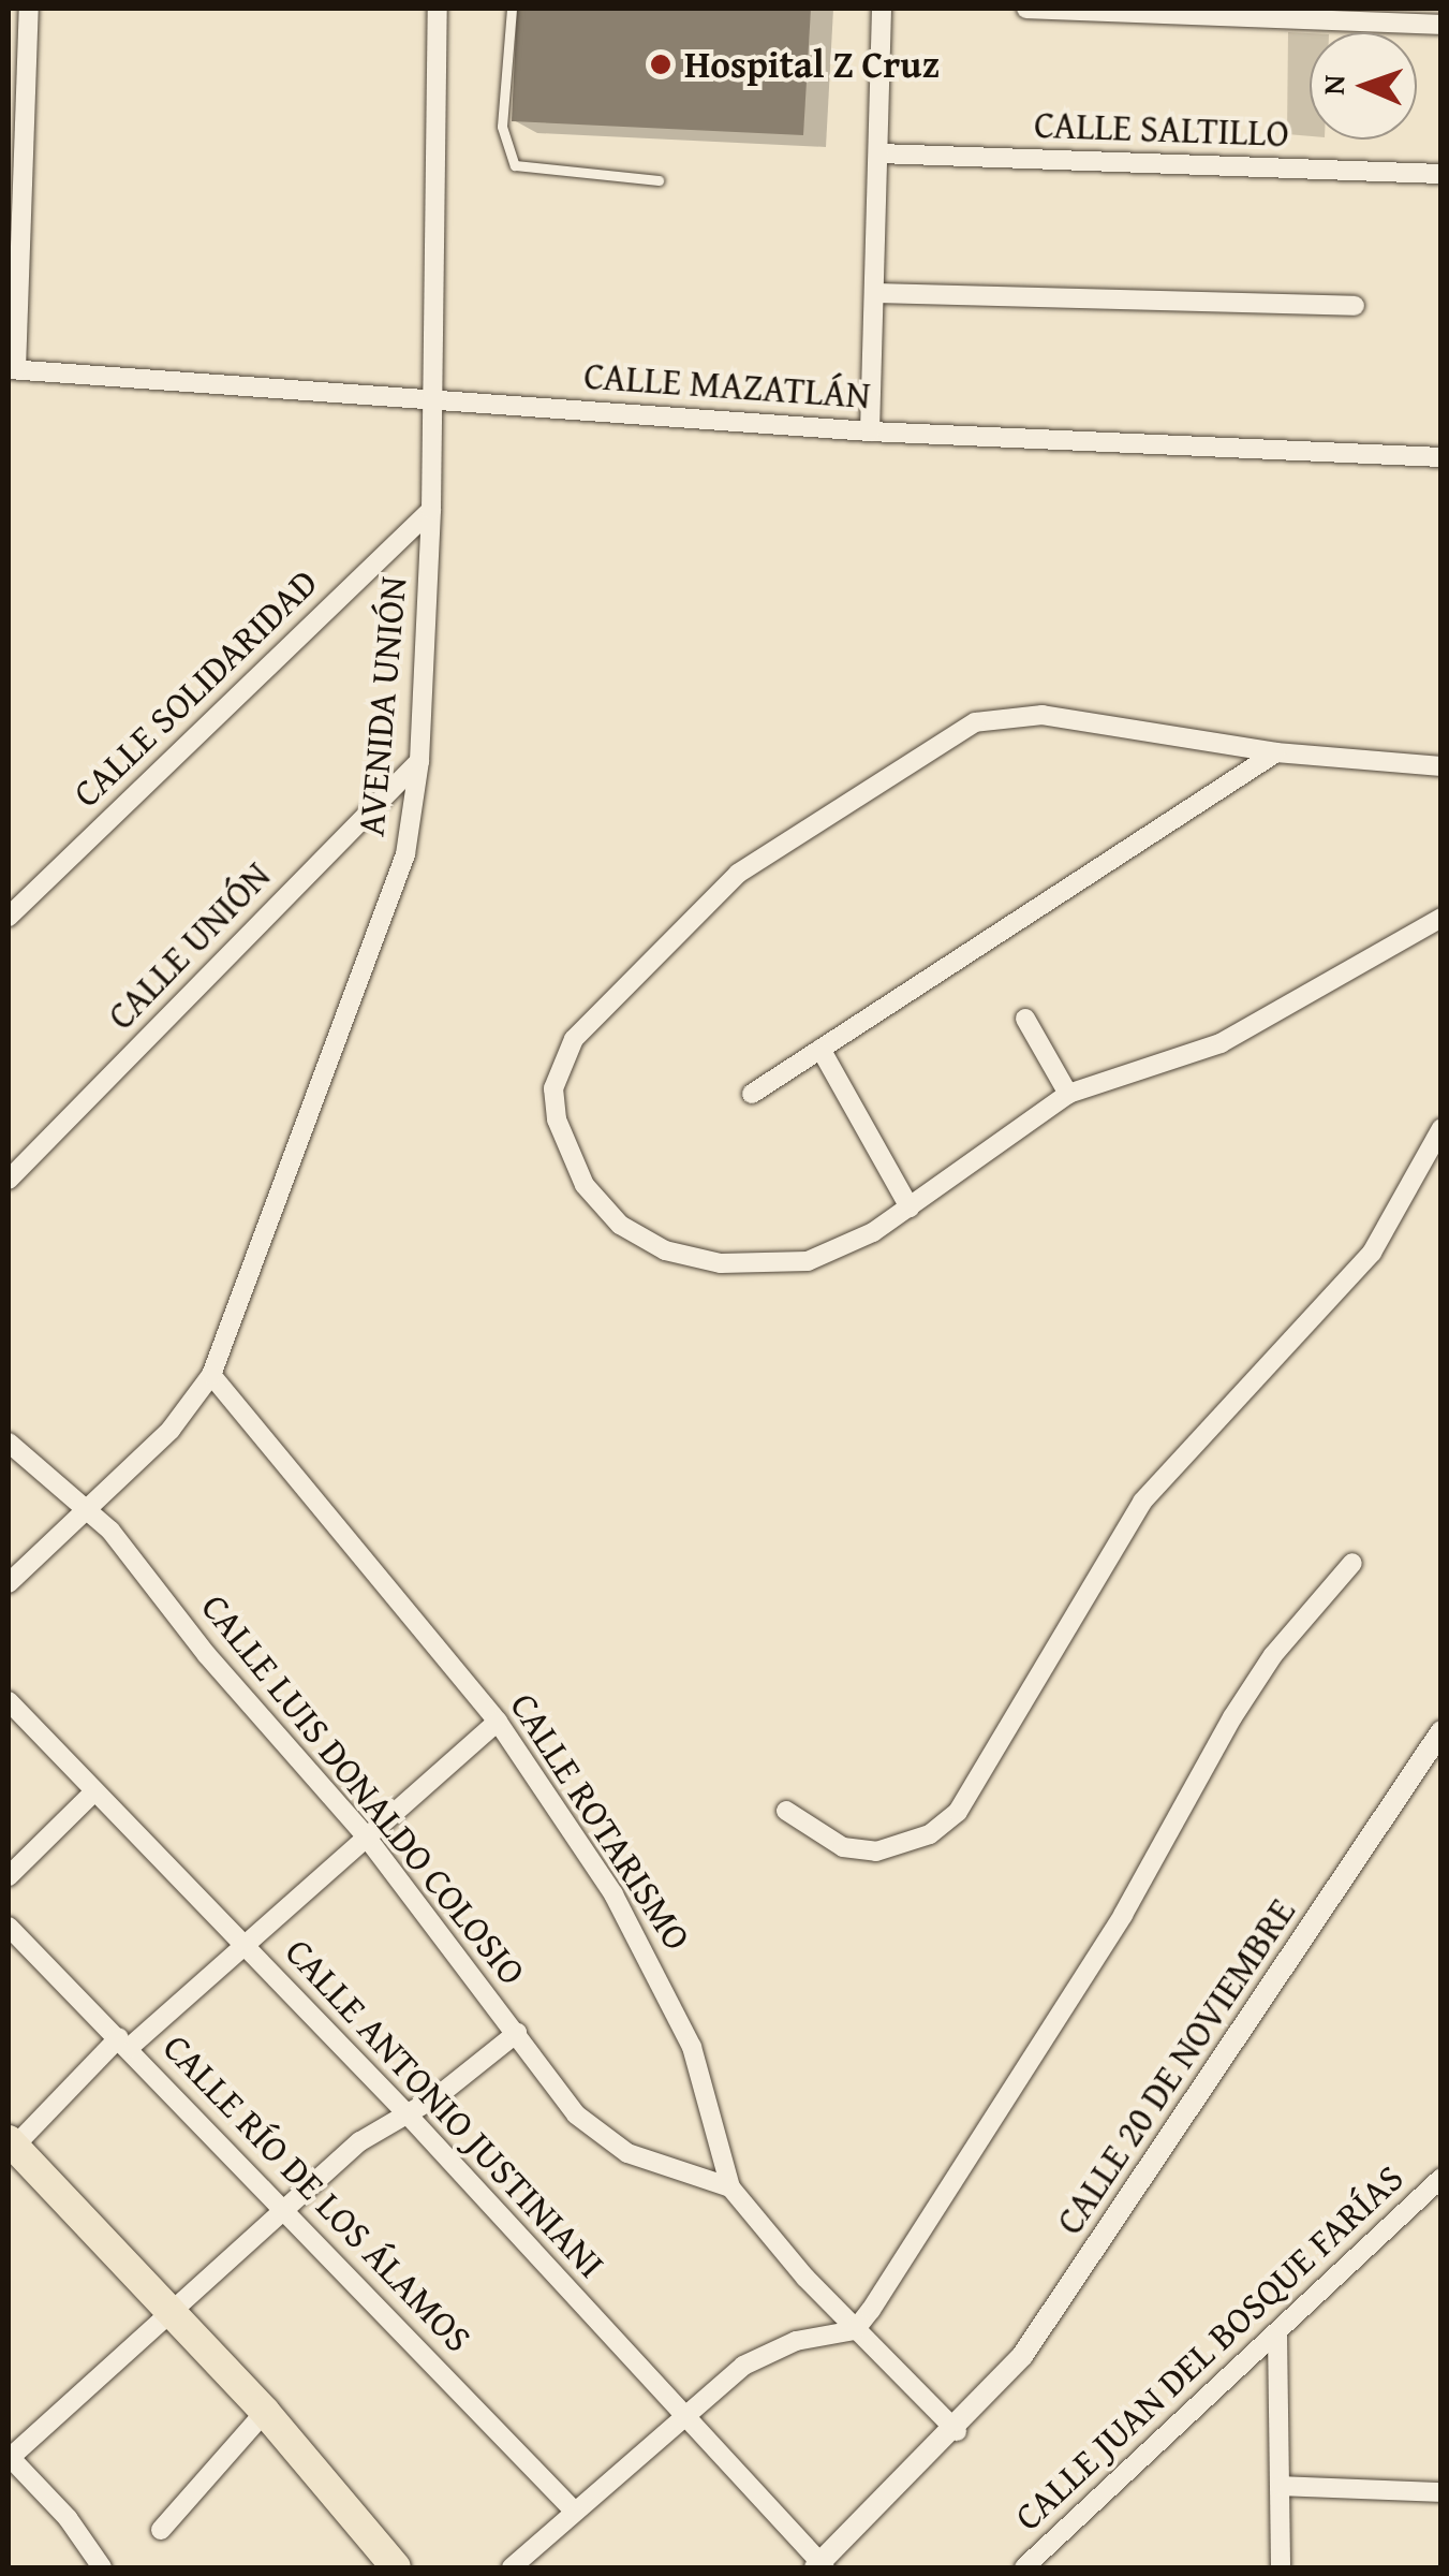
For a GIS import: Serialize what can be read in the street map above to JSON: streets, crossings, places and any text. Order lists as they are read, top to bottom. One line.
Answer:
{"streets":{"street":["CALLE SALTILLO","CALLE MAZATLÁN","CALLE SOLIDARIDAD","AVENIDA UNIÓN","CALLE UNIÓN","CALLE LUIS DONALDO COLOSIO","CALLE ROTARISMO","CALLE 20 DE NOVIEMBRE","CALLE ANTONIO JUSTINIANI","CALLE RÍO DE LOS ÁLAMOS","CALLE JUAN DEL BOSQUE FARÍAS"]},"crossings":[["CALLE MAZATLÁN","AVENIDA UNIÓN"],["CALLE SOLIDARIDAD","AVENIDA UNIÓN"],["AVENIDA UNIÓN","CALLE UNIÓN"],["AVENIDA UNIÓN","CALLE LUIS DONALDO COLOSIO"],["AVENIDA UNIÓN","CALLE ROTARISMO"],["CALLE LUIS DONALDO COLOSIO","CALLE ROTARISMO"],["CALLE ROTARISMO","CALLE 20 DE NOVIEMBRE"],["CALLE 20 DE NOVIEMBRE","CALLE ANTONIO JUSTINIANI"]],"places":["Hospital Z Cruz"],"north":"left"}
